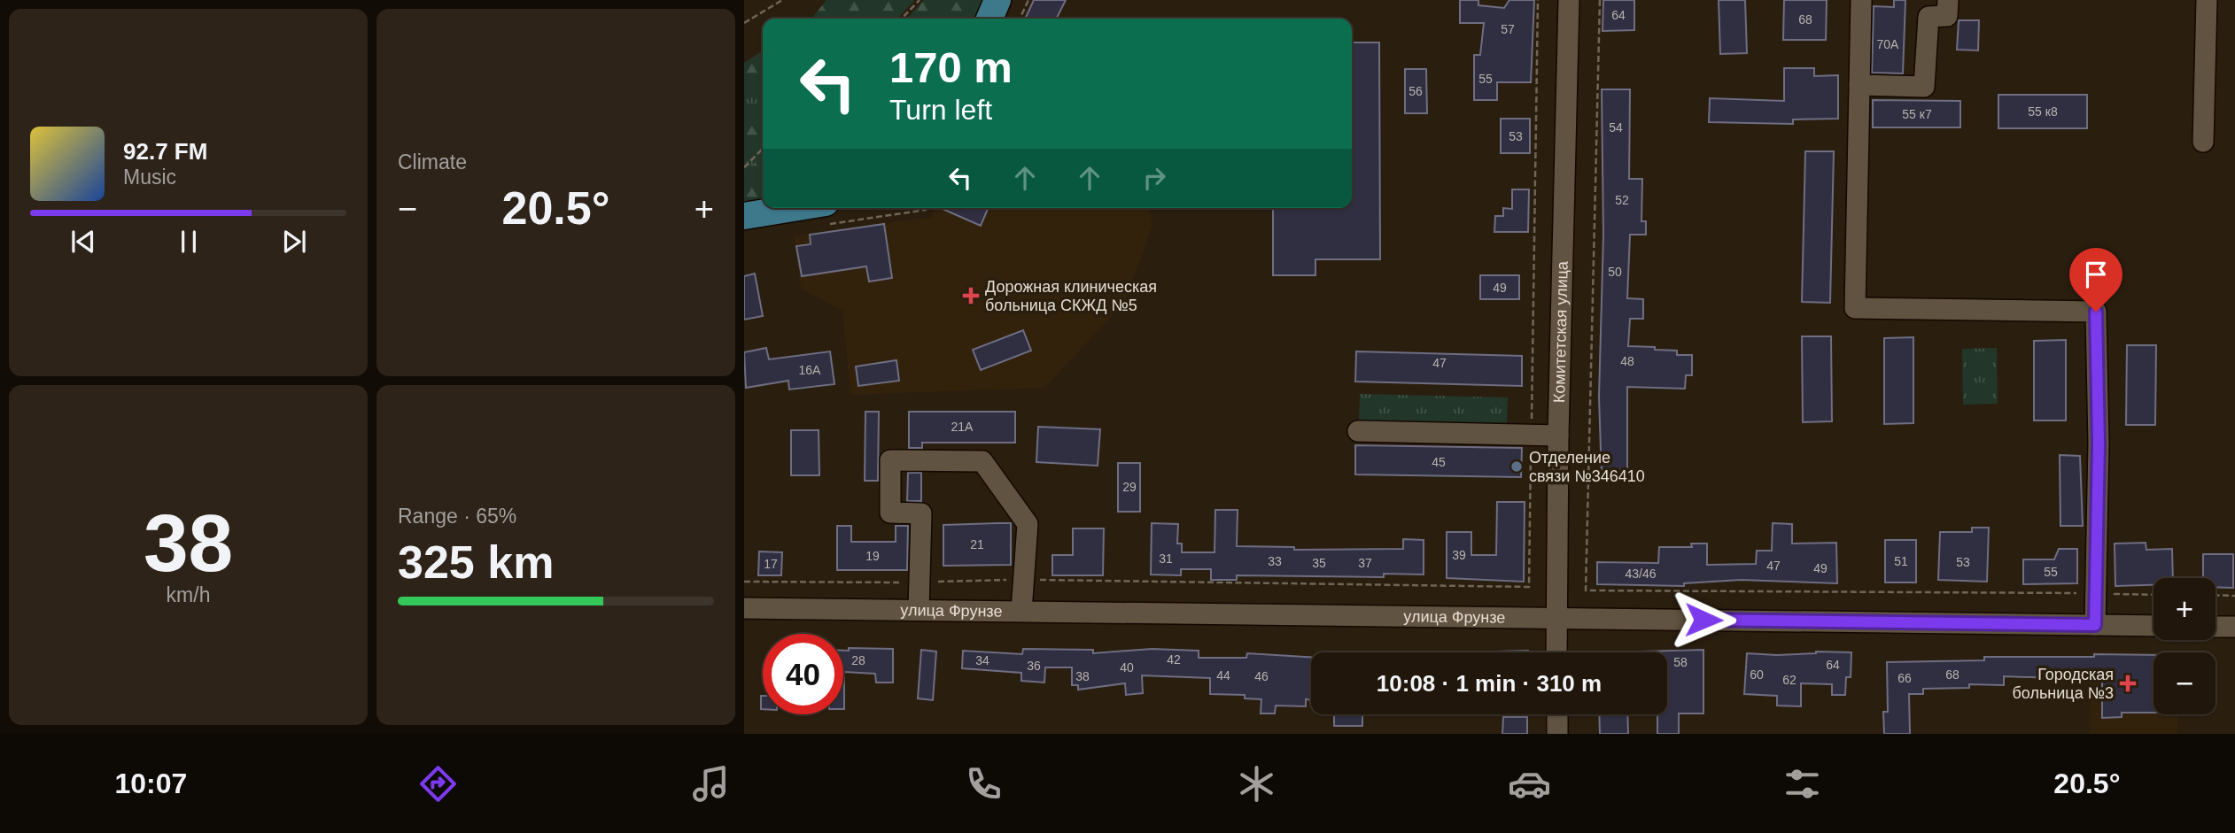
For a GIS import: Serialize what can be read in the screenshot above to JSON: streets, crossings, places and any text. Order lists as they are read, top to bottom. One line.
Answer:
{"streets":{"street":["Комитетская улица","улица Фрунзе"]},"crossings":[["Комитетская улица","улица Фрунзе"]],"places":{"health":["Дорожная клиническая больница СКЖД №5","Городская больница №3"],"other":["Отделение связи №346410"]},"house_numbers":["64","68","57","70А","55","56","55 к8","55 к7","54","53","52","50","49","48","47","16А","21А","45","29","21","39","19","31","33","51","53","35","37","17","47","49","55","43/46","42","28","34","58","64","36","40","60","68","44","38","46","66","62"],"page":{"tile":["Climate",["38","km/h"],["Range · 65%","325 km"]],"turn":["170 m","Turn left"],"song":["92.7 FM","Music"],"heat":["−","20.5°","+"],"map_buttons":["+","−"],"limit":"40","trip":"10:08 · 1 min · 310 m","tabs":["10:07","20.5°"]}}
